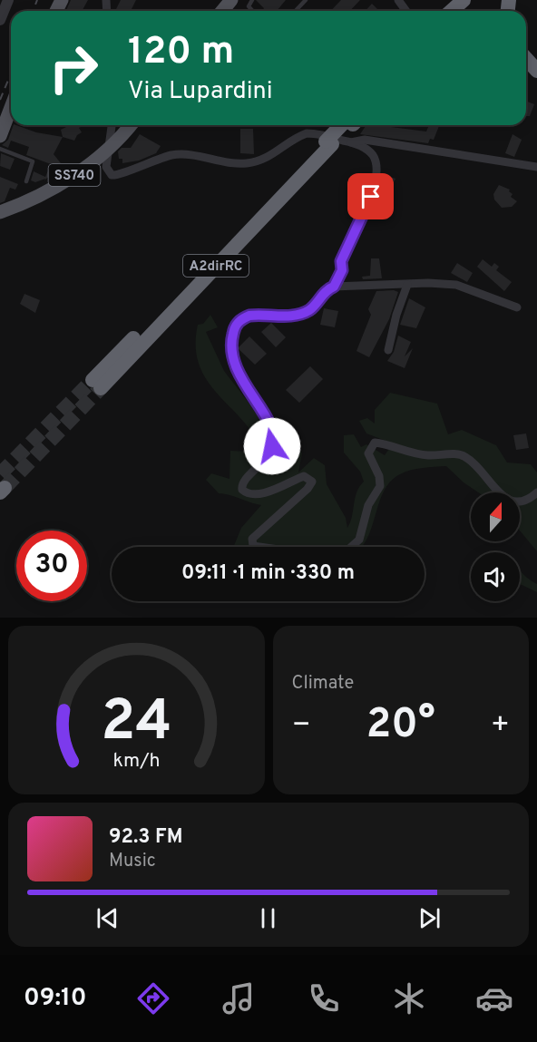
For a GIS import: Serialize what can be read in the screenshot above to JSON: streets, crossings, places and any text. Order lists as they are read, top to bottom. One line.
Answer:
{"streets":{"highway":["A2dirRC"],"main road":["SS740"]},"north":"top","page":{"turn":["120 m","Via Lupardini"],"limit":"30","trip":"09:11 · 1 min · 330 m","tile":"Climate","heat":["−","20°","+"],"song":["92.3 FM","Music"],"tabs":"09:10","gauge":["24","km/h"]}}
